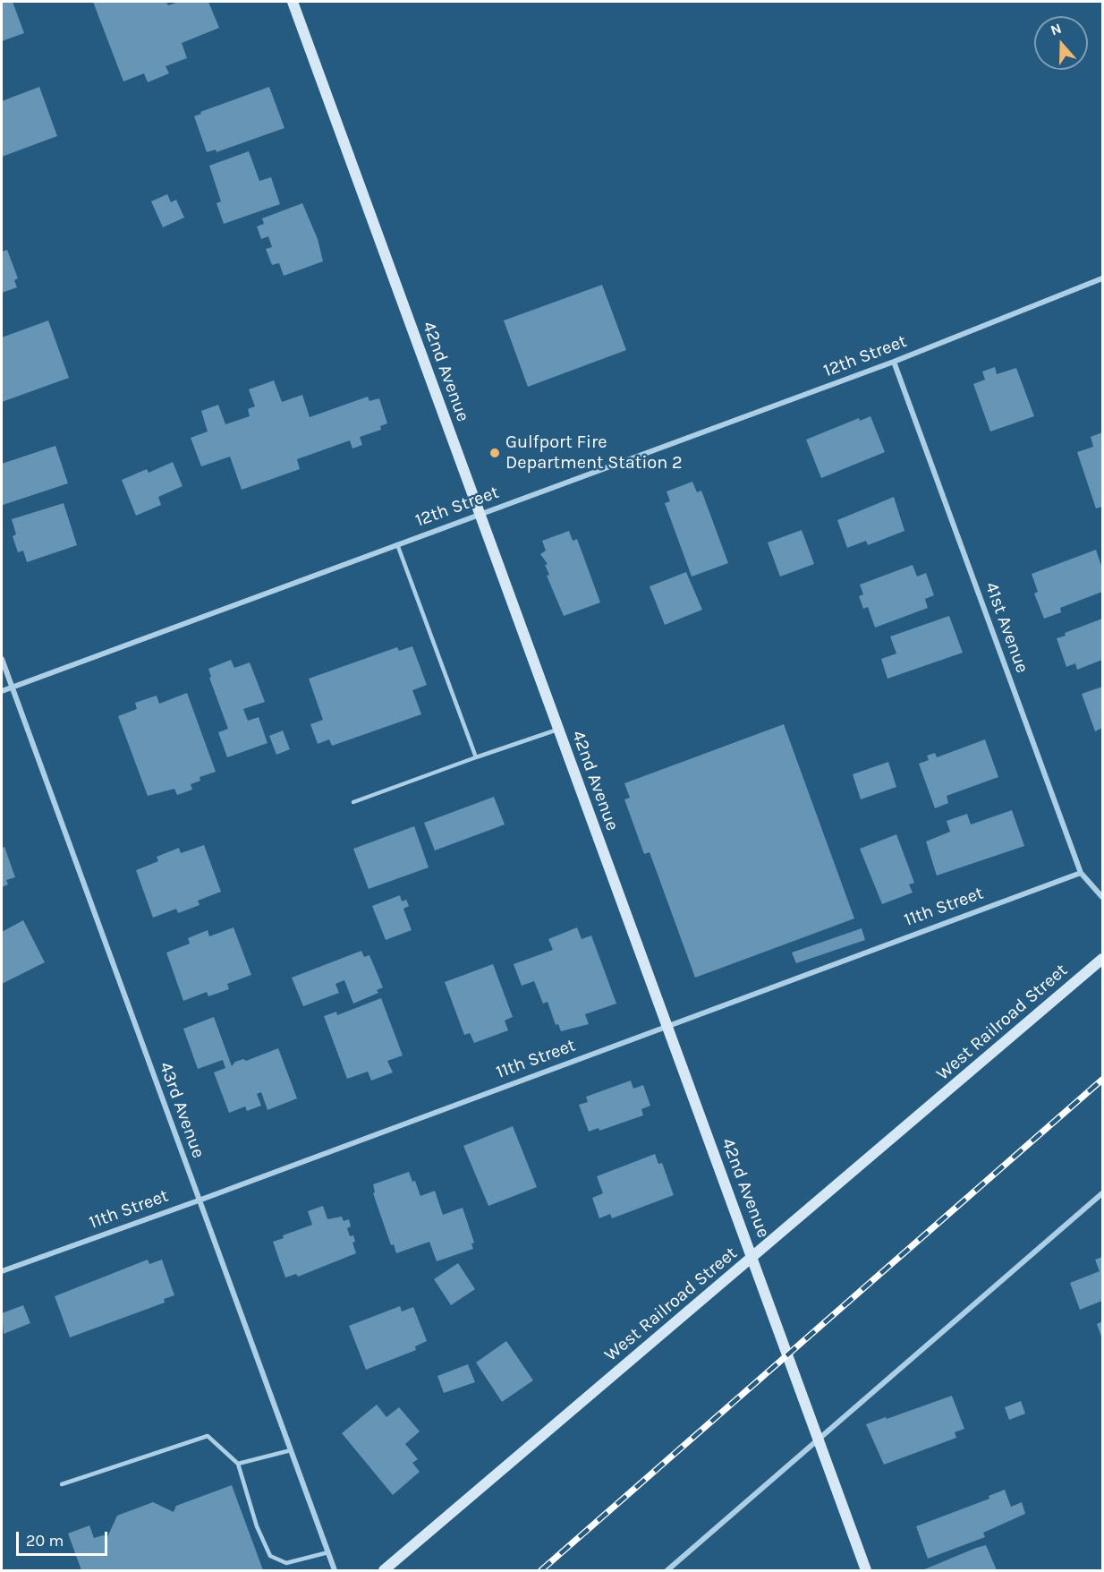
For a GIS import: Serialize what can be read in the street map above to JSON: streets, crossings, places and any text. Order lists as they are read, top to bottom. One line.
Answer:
{"streets":{"street":["12th Street","42nd Avenue","41st Avenue","11th Street","West Railroad Street","43rd Avenue"]},"crossings":[["12th Street","42nd Avenue"],["12th Street","41st Avenue"],["12th Street","43rd Avenue"],["42nd Avenue","11th Street"],["42nd Avenue","West Railroad Street"],["41st Avenue","11th Street"],["11th Street","43rd Avenue"]],"places":["Gulfport Fire Department Station 2"],"scale_bar":"20 m","north":"top"}
